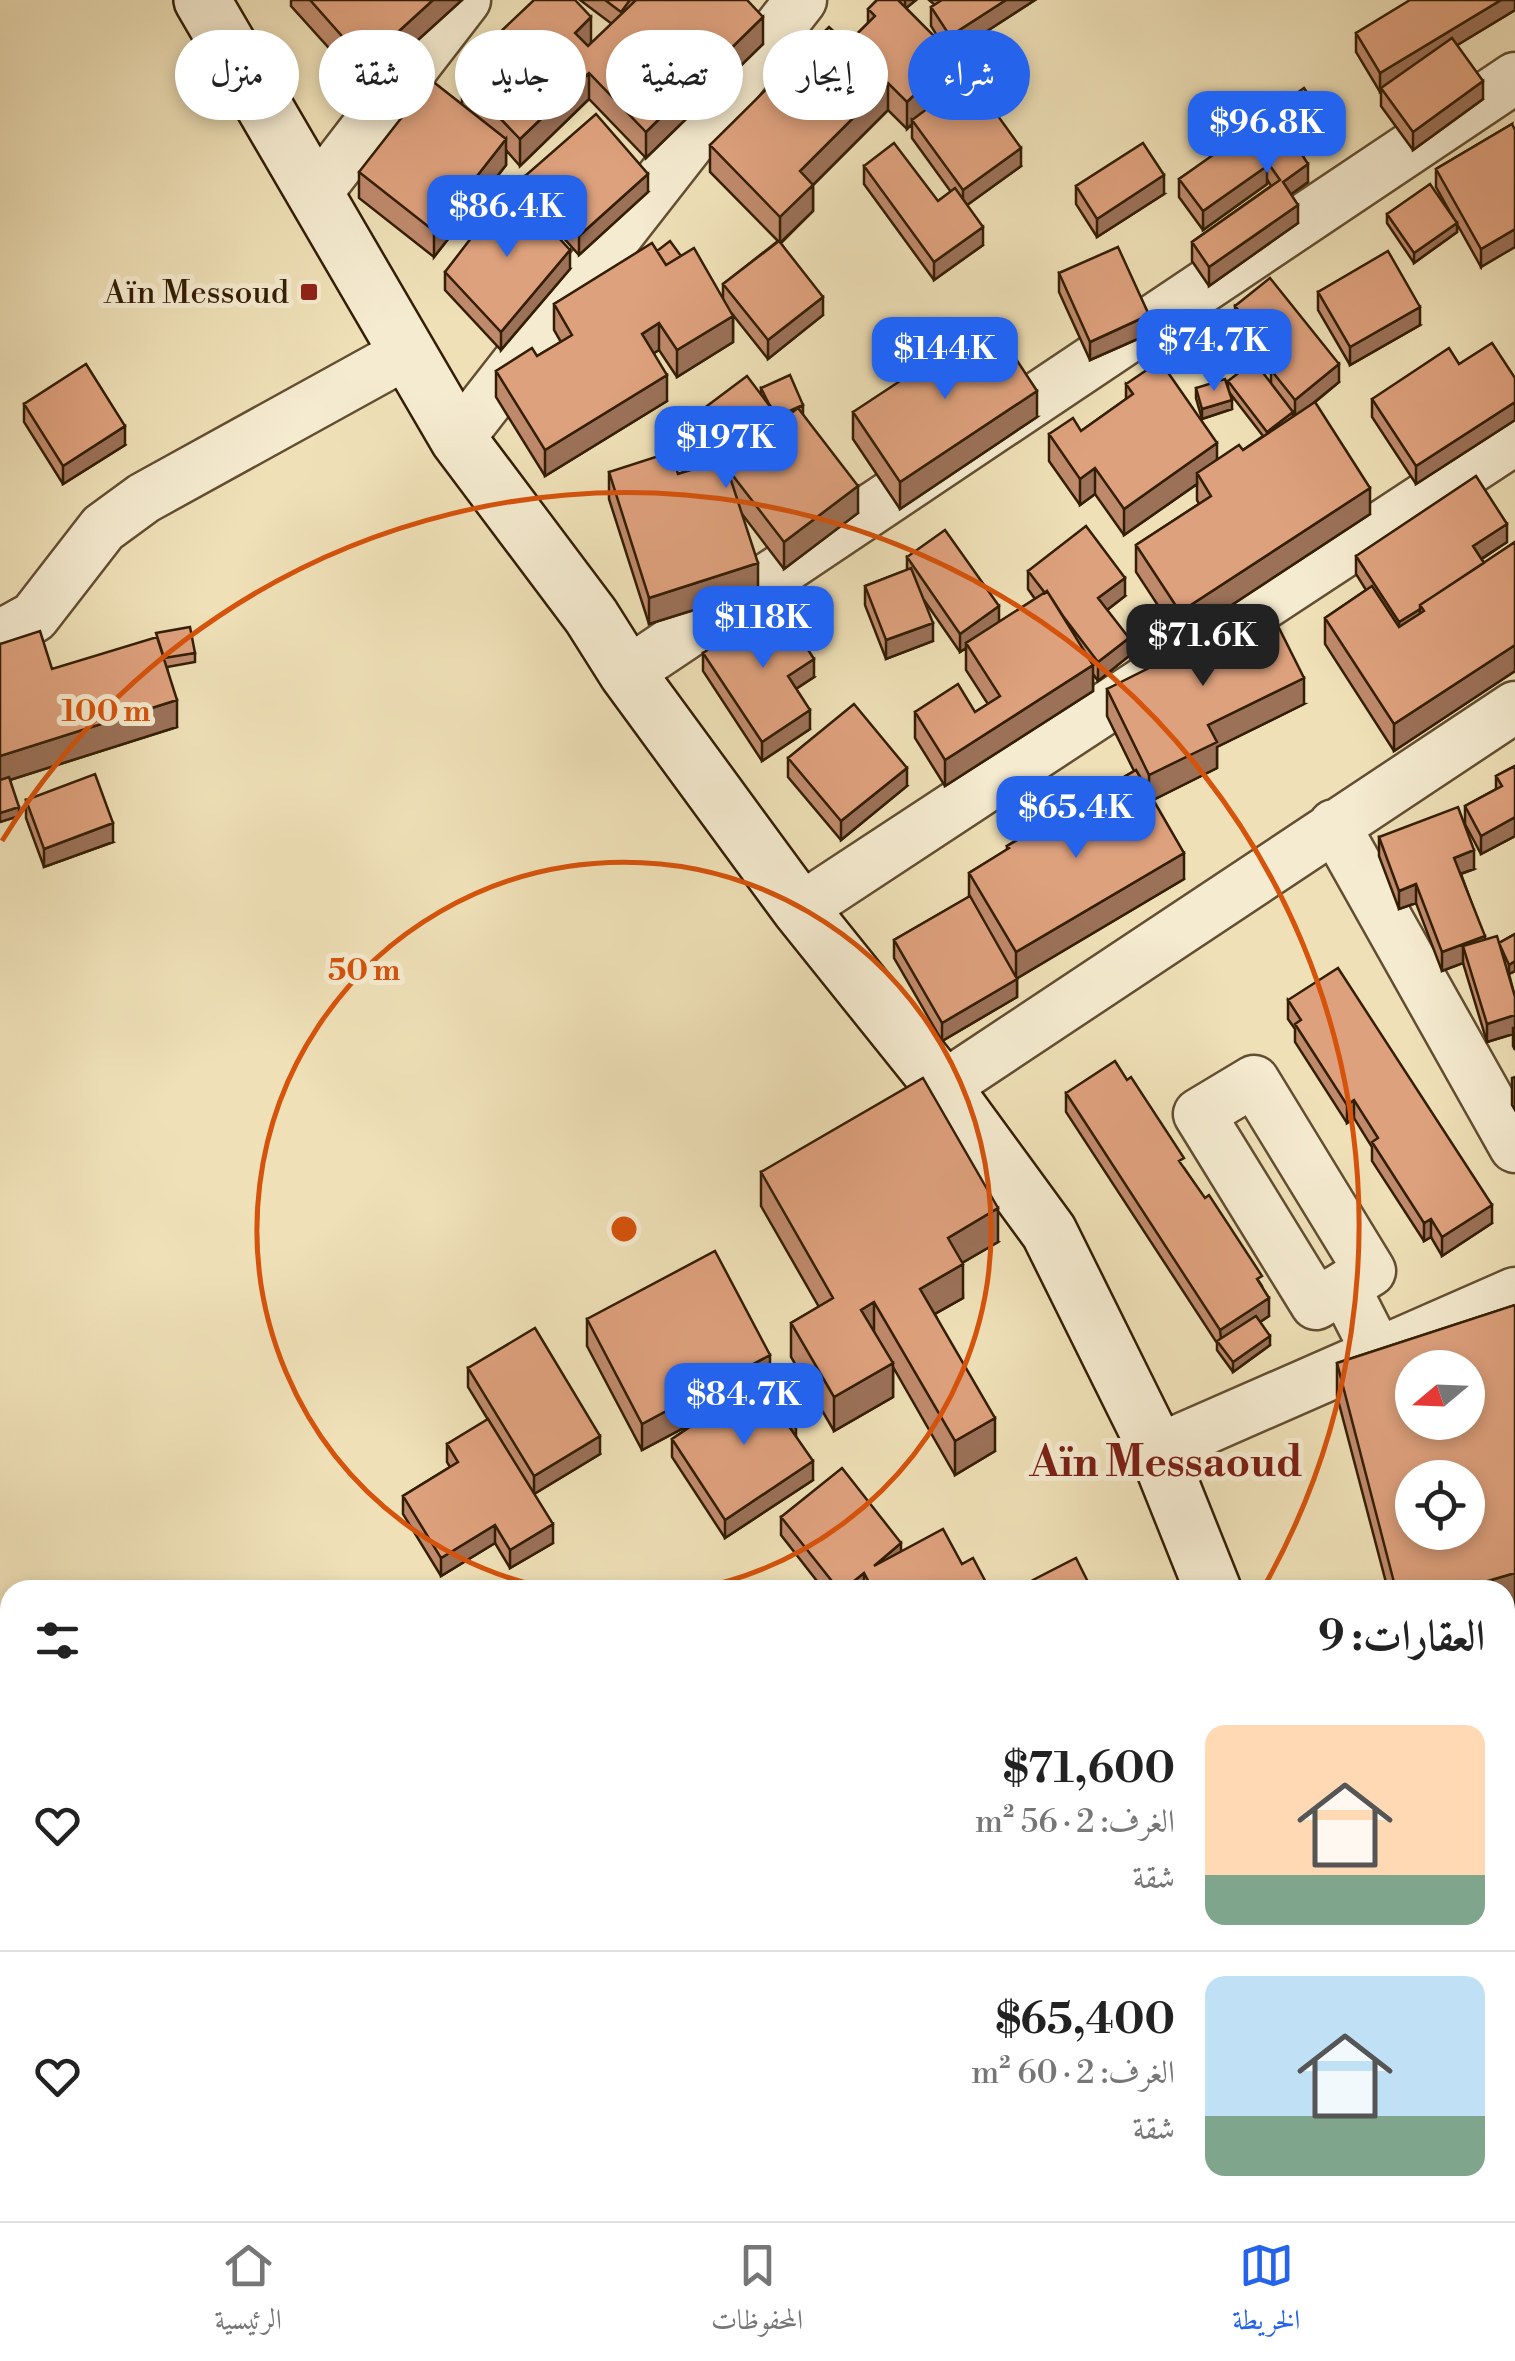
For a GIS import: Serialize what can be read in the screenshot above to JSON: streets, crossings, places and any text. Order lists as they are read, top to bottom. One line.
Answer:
{"districts":["Aïn Messaoud"],"places":{"transit":["Aïn Messoud"]},"north":"left","page":{"chip":["شراء","إيجار","تصفية","جديد","شقة","منزل"],"price":["$96.8K","$86.4K","$74.7K","$144K","$197K","$118K","$71.6K","$65.4K","$84.7K"],"heading":"العقارات: 9","list":[{"name":"$71,600","note":"الغرف: 2 · 56 m² · شقة"},{"name":"$65,400","note":"الغرف: 2 · 60 m² · شقة"}],"tabs":["الخريطة","المحفوظات","الرئيسية"]},"rings":["100 m","50 m"]}
